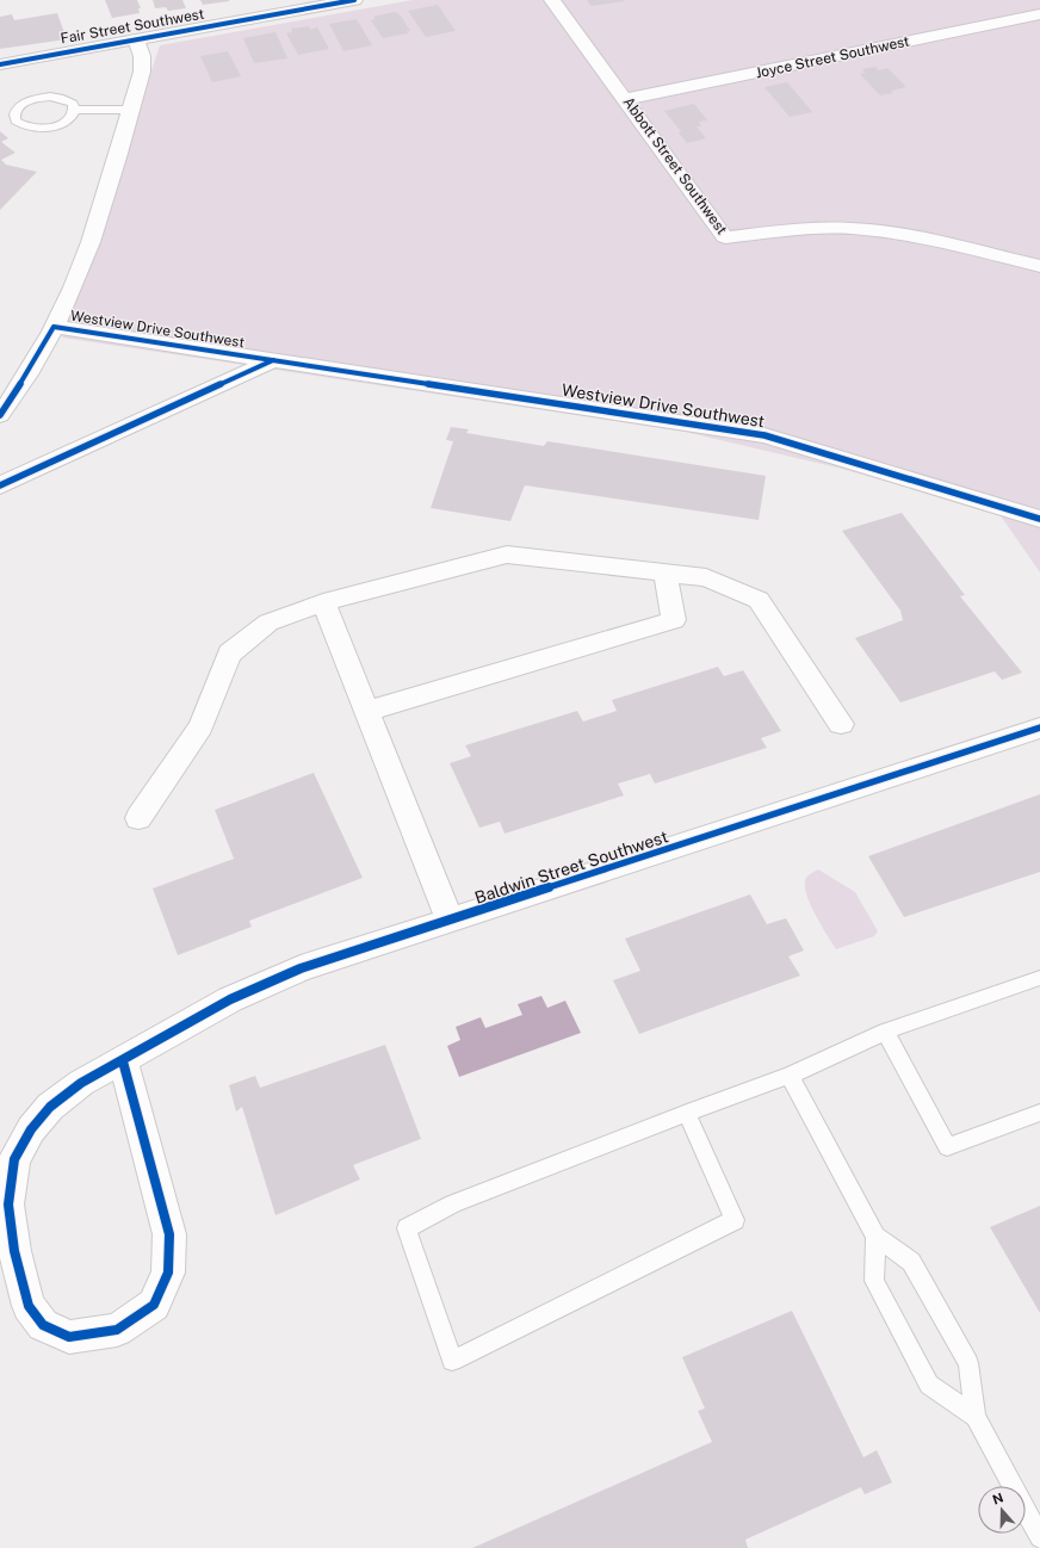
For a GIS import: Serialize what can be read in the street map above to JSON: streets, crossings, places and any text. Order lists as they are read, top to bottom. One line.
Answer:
{"streets":{"street":["Fair Street Southwest","Joyce Street Southwest","Abbott Street Southwest","Westview Drive Southwest","Baldwin Street Southwest"]},"crossings":[["Joyce Street Southwest","Abbott Street Southwest"]],"north":"top"}
